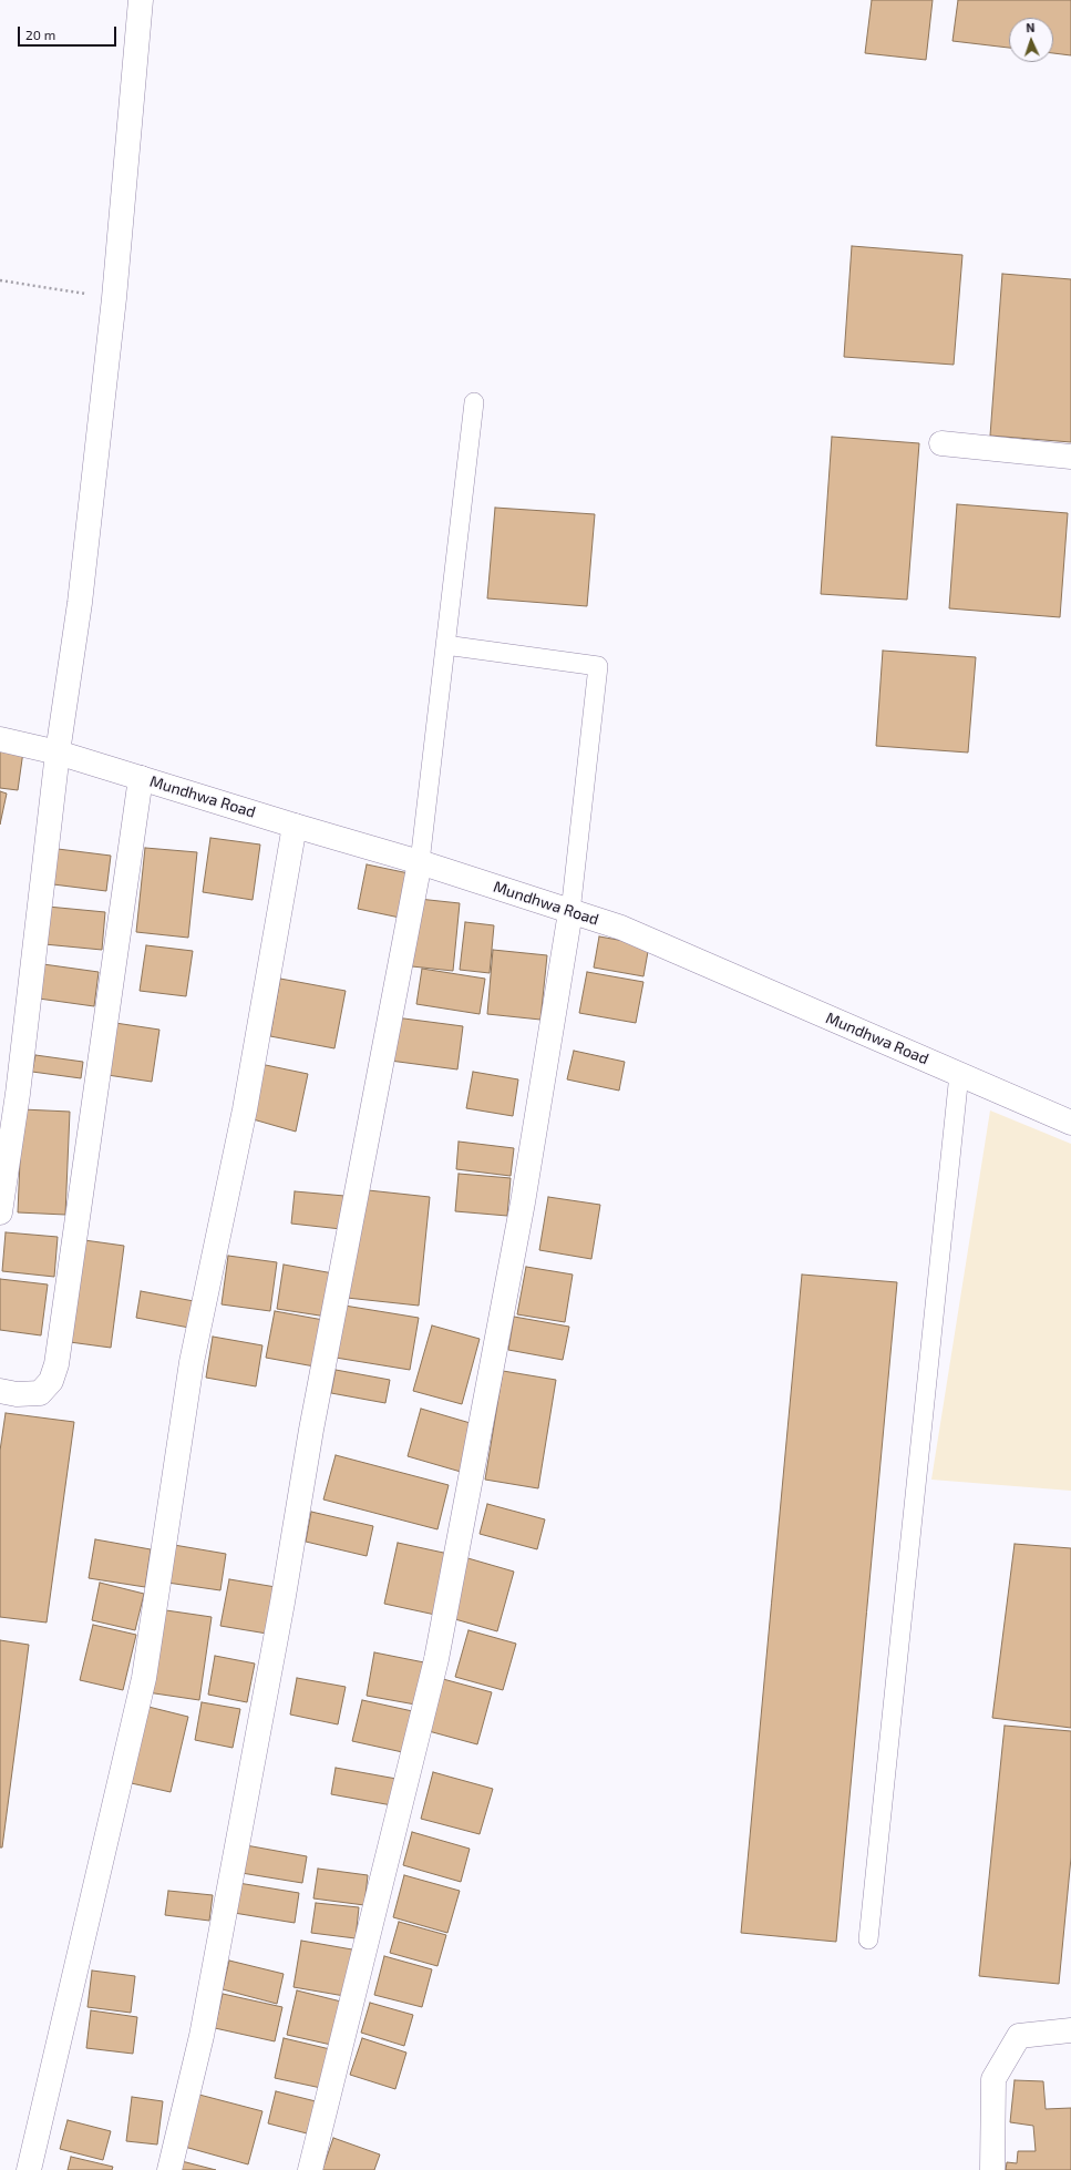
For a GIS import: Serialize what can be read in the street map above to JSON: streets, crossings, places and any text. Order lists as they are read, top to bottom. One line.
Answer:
{"streets":{"street":["Mundhwa Road"]},"scale_bar":"20 m","north":"top"}
